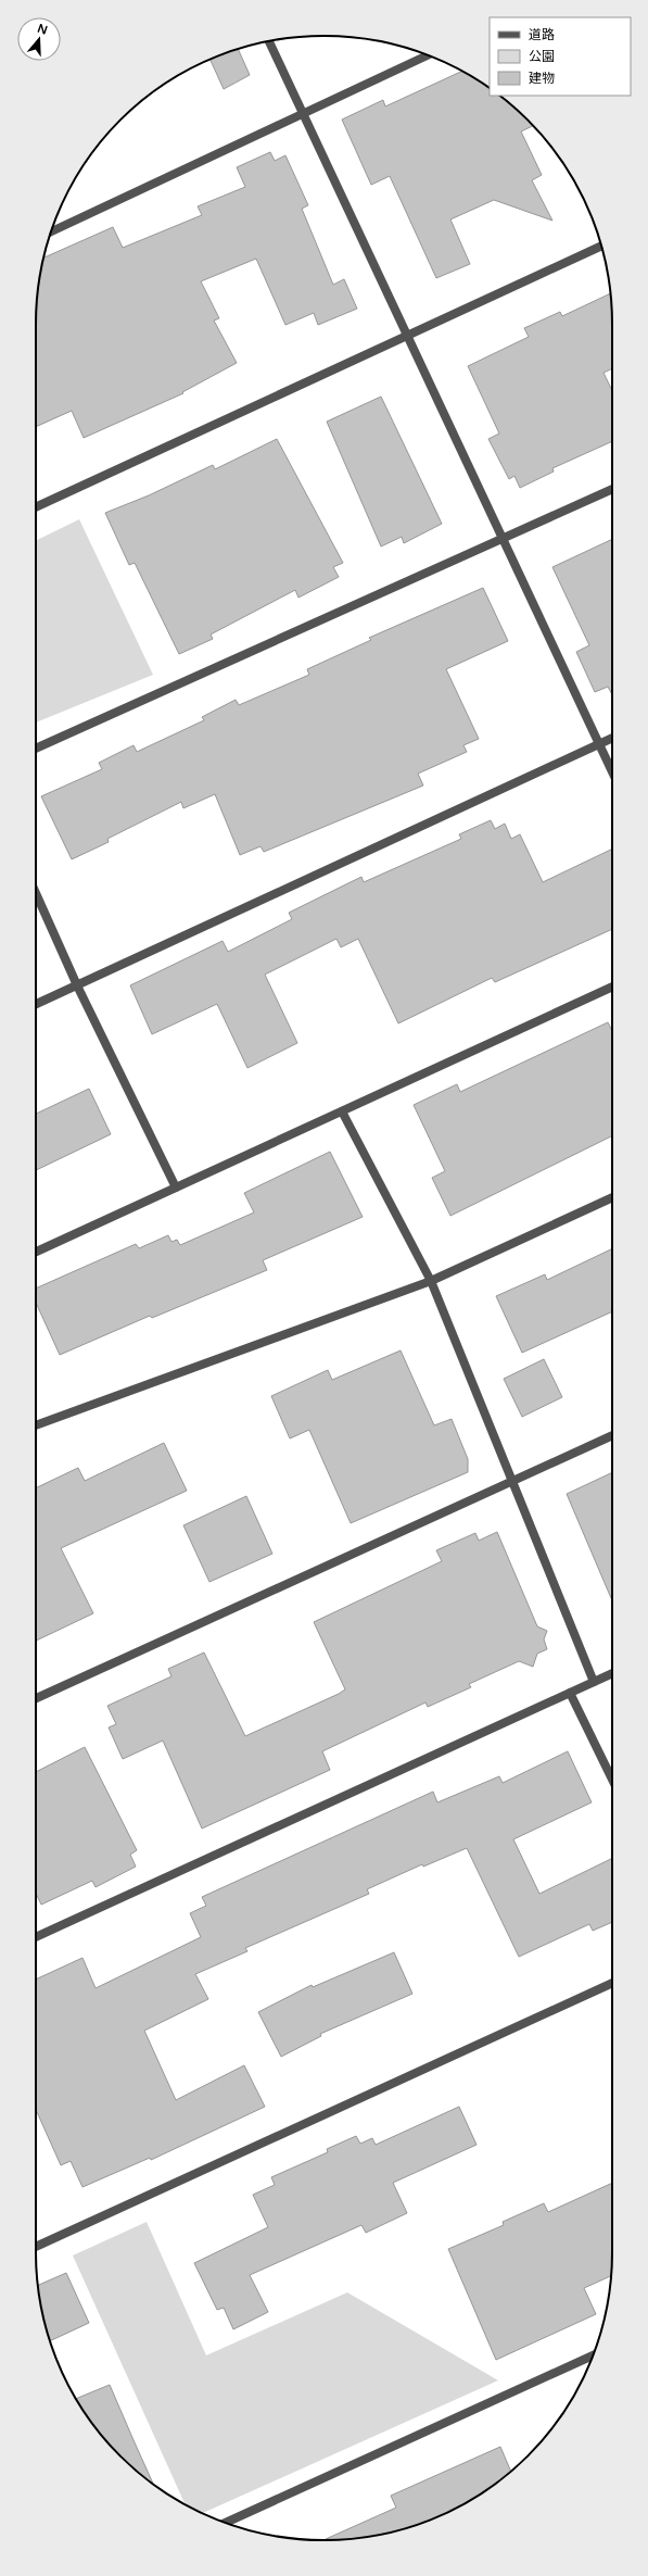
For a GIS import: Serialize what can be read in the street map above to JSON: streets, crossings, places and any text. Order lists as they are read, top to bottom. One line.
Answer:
{"legend":["道路","公園","建物"],"north":"top"}
